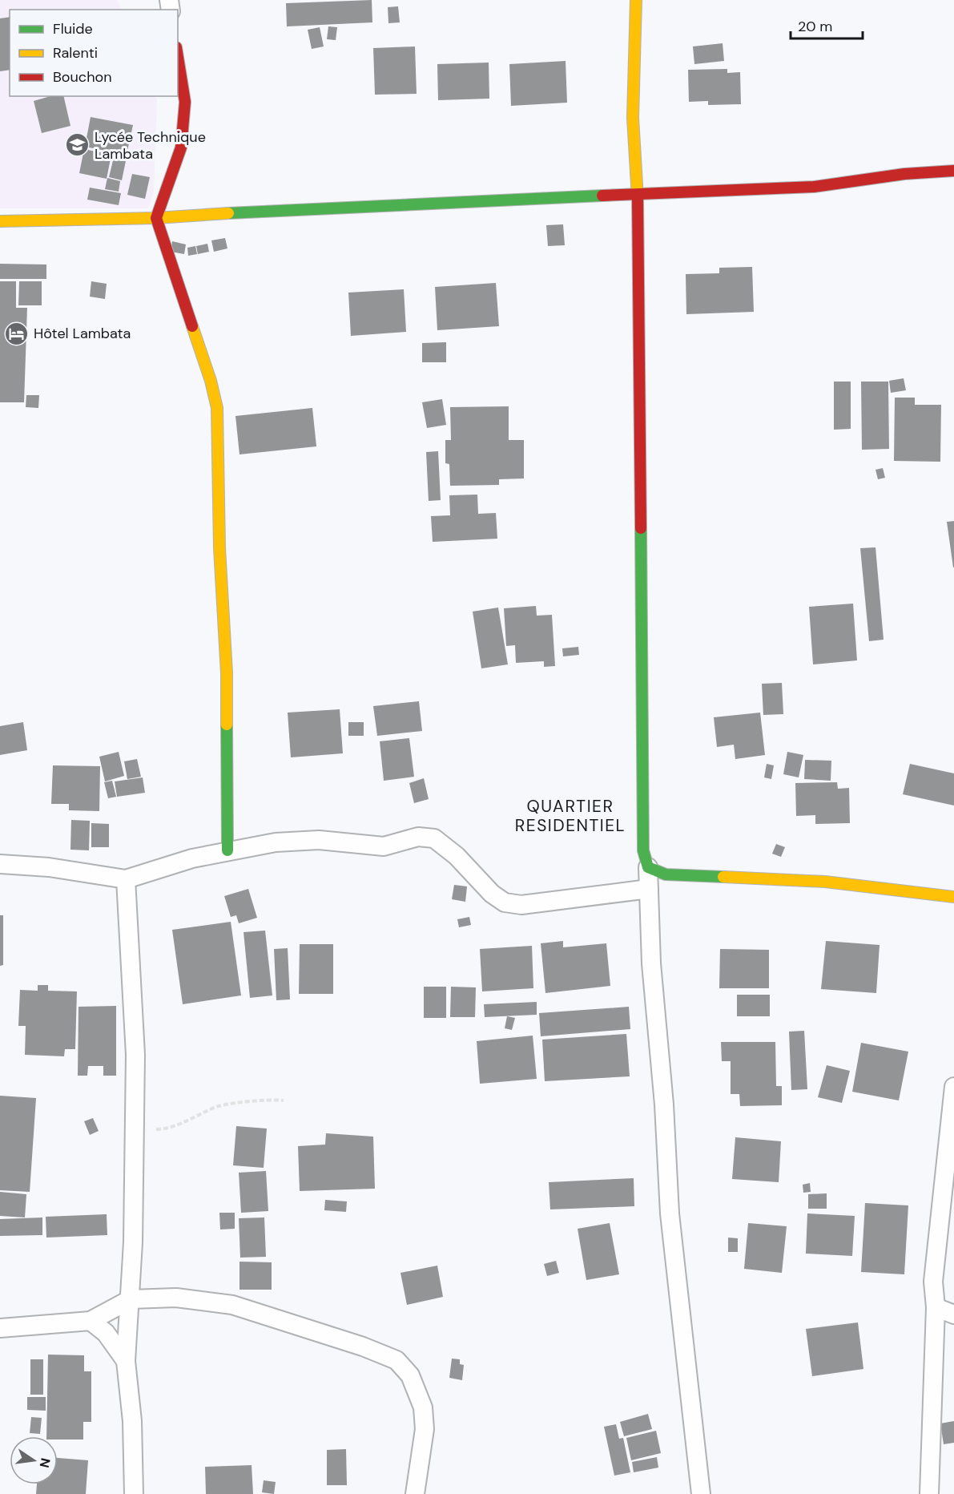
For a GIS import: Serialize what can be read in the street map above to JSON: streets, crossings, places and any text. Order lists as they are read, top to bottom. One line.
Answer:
{"districts":["QUARTIER RESIDENTIEL"],"places":{"school or university":["Lycée Technique Lambata"],"hotel":["Hôtel Lambata"]},"legend":["Fluide","Ralenti","Bouchon"],"scale_bar":"20 m","north":"right"}
